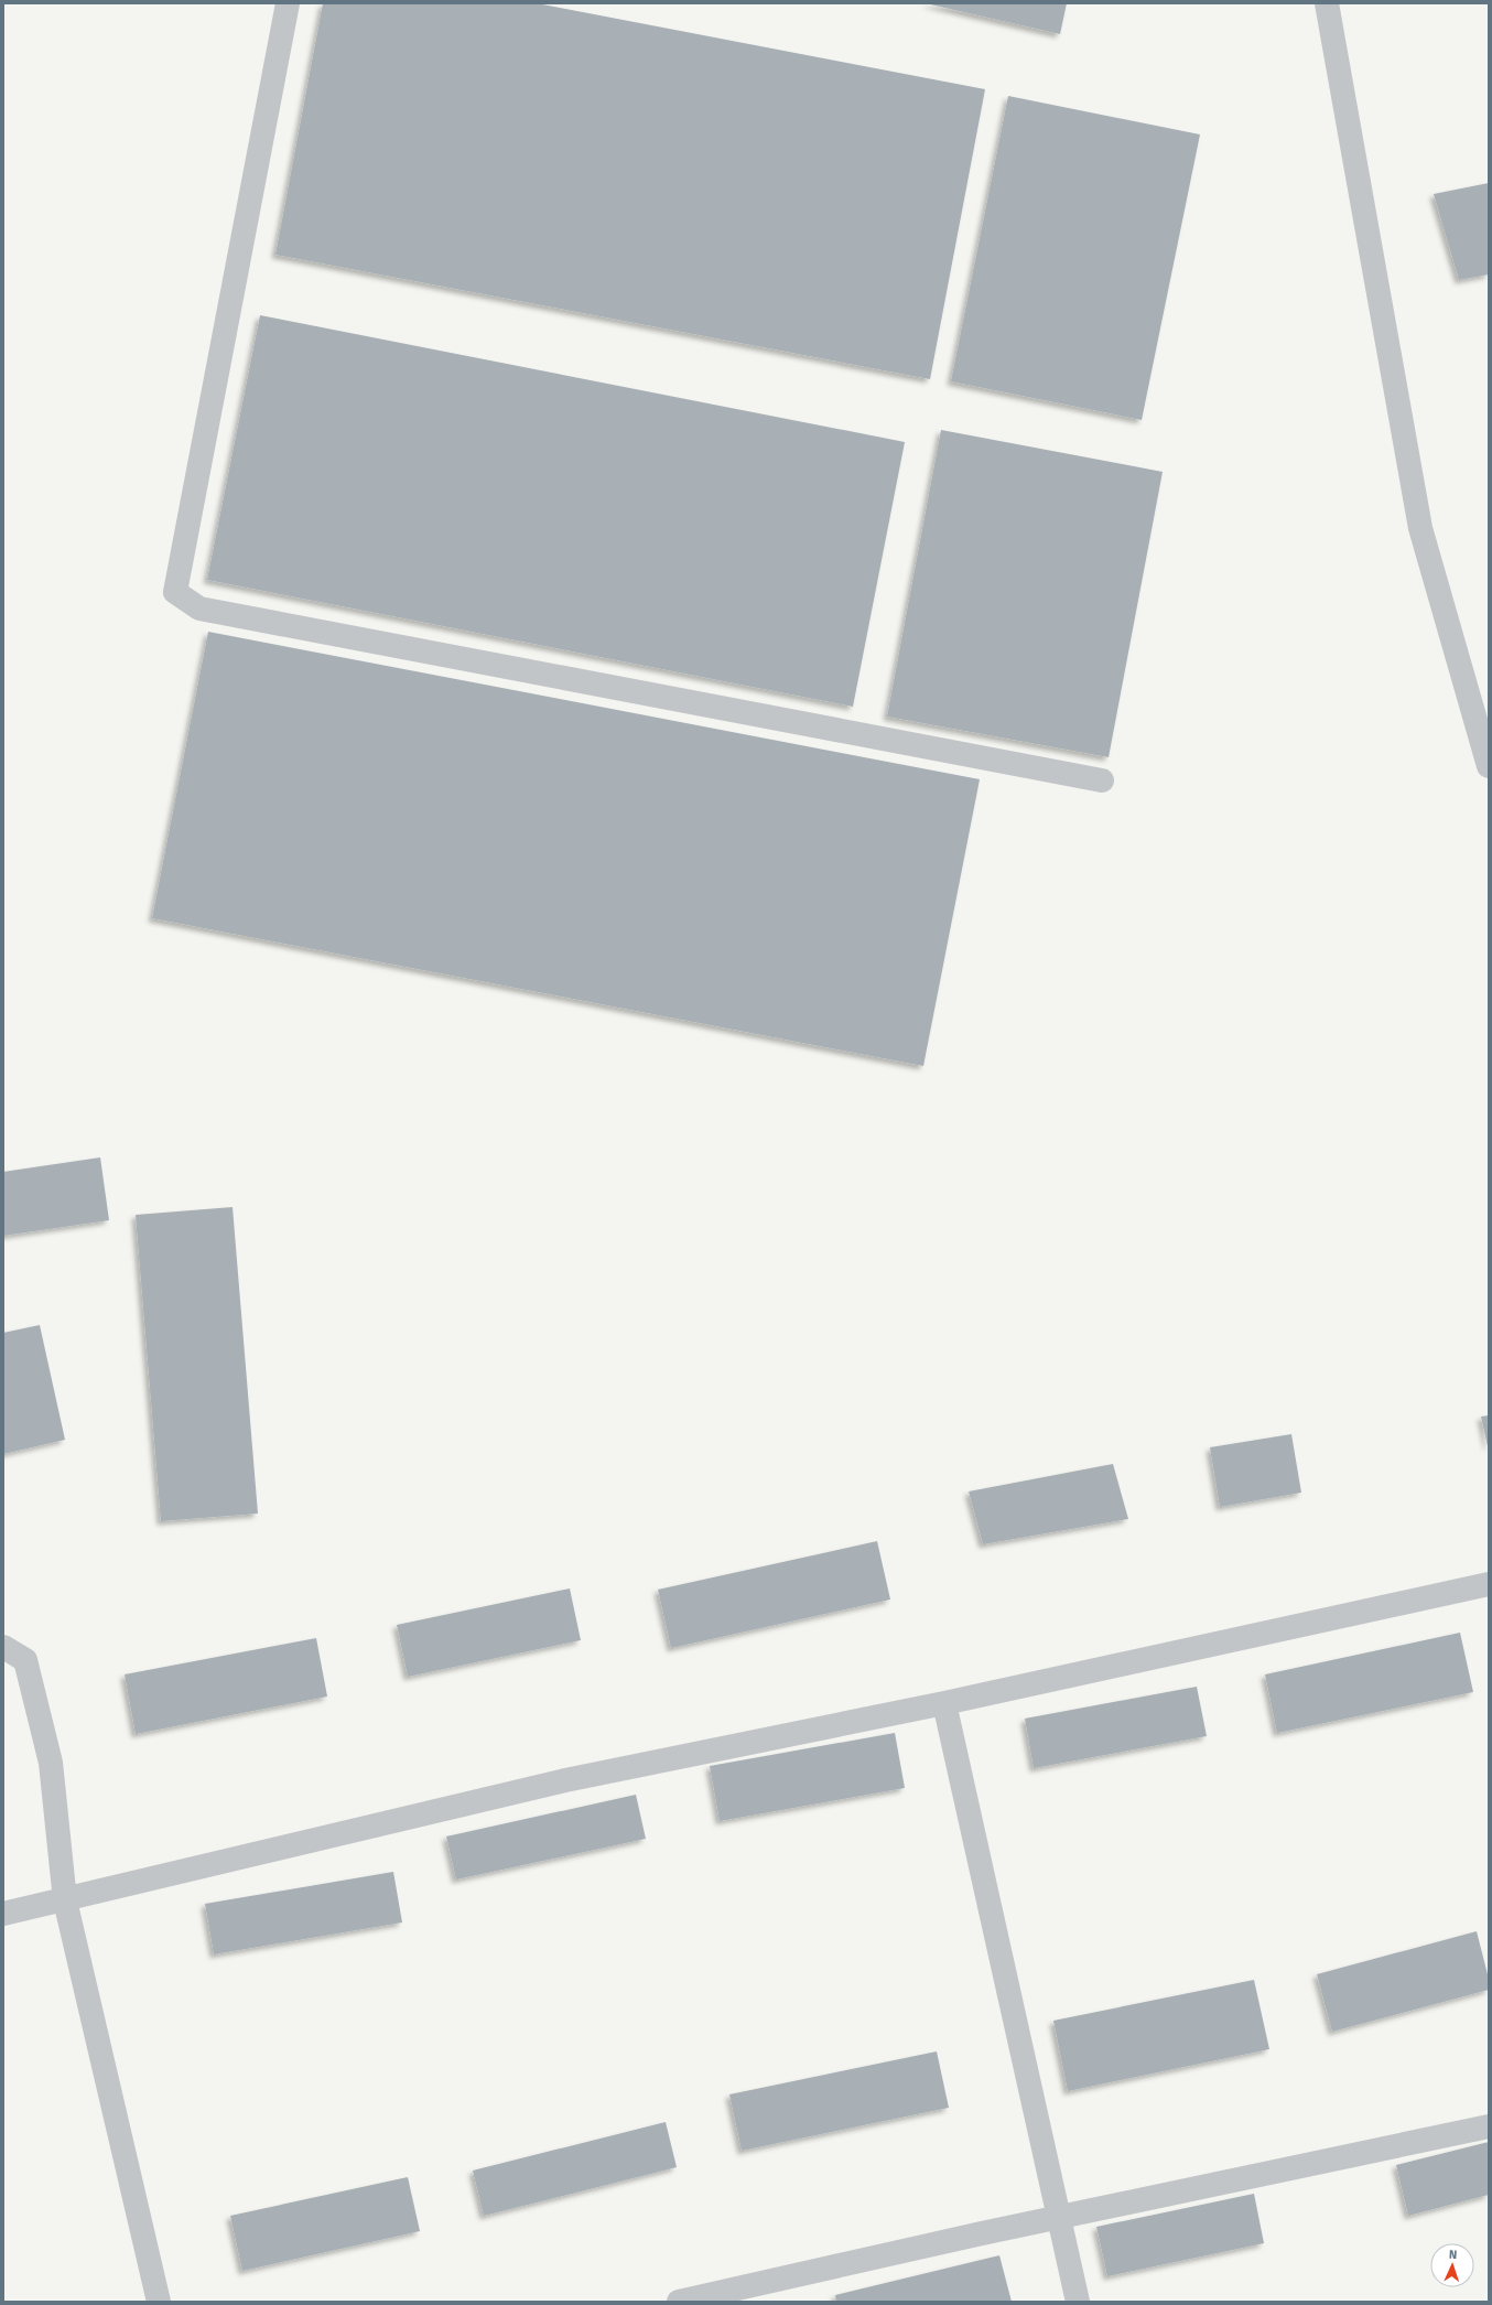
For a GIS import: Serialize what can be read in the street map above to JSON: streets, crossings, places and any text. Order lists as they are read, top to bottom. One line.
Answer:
{"north":"top"}
